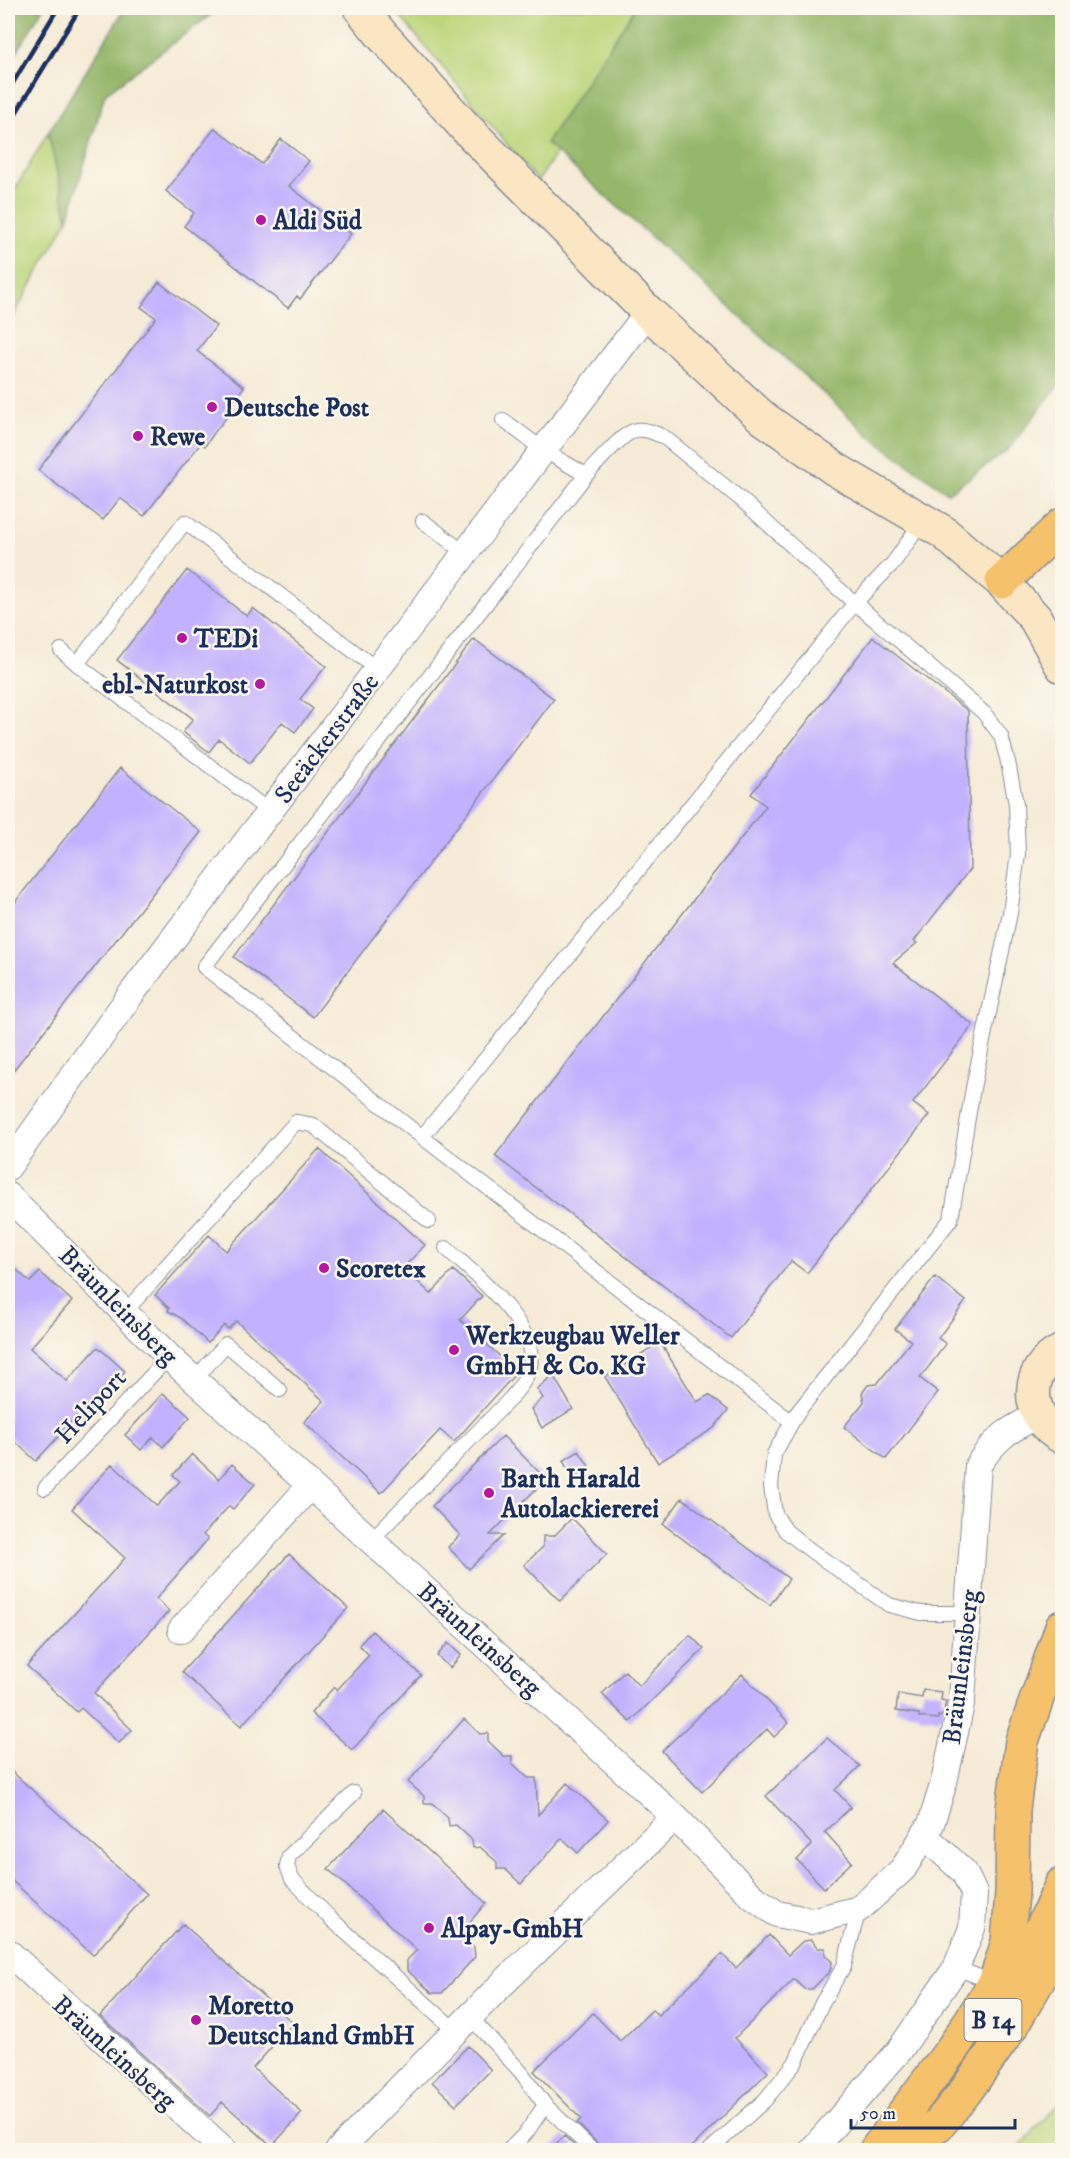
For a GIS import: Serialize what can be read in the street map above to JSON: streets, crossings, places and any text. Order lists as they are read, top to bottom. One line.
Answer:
{"streets":{"main road":["B 14"],"street":["Seeäckerstraße","Bräunleinsberg"],"lane":["Heliport"]},"crossings":[["Bräunleinsberg","Heliport"]],"places":["Aldi Süd","Deutsche Post","Rewe","TEDi","ebl-Naturkost","Scoretex","Werkzeugbau Weller GmbH & Co. KG","Barth Harald Autolackiererei","Alpay-GmbH","Moretto Deutschland GmbH"],"scale_bar":"50 m"}
